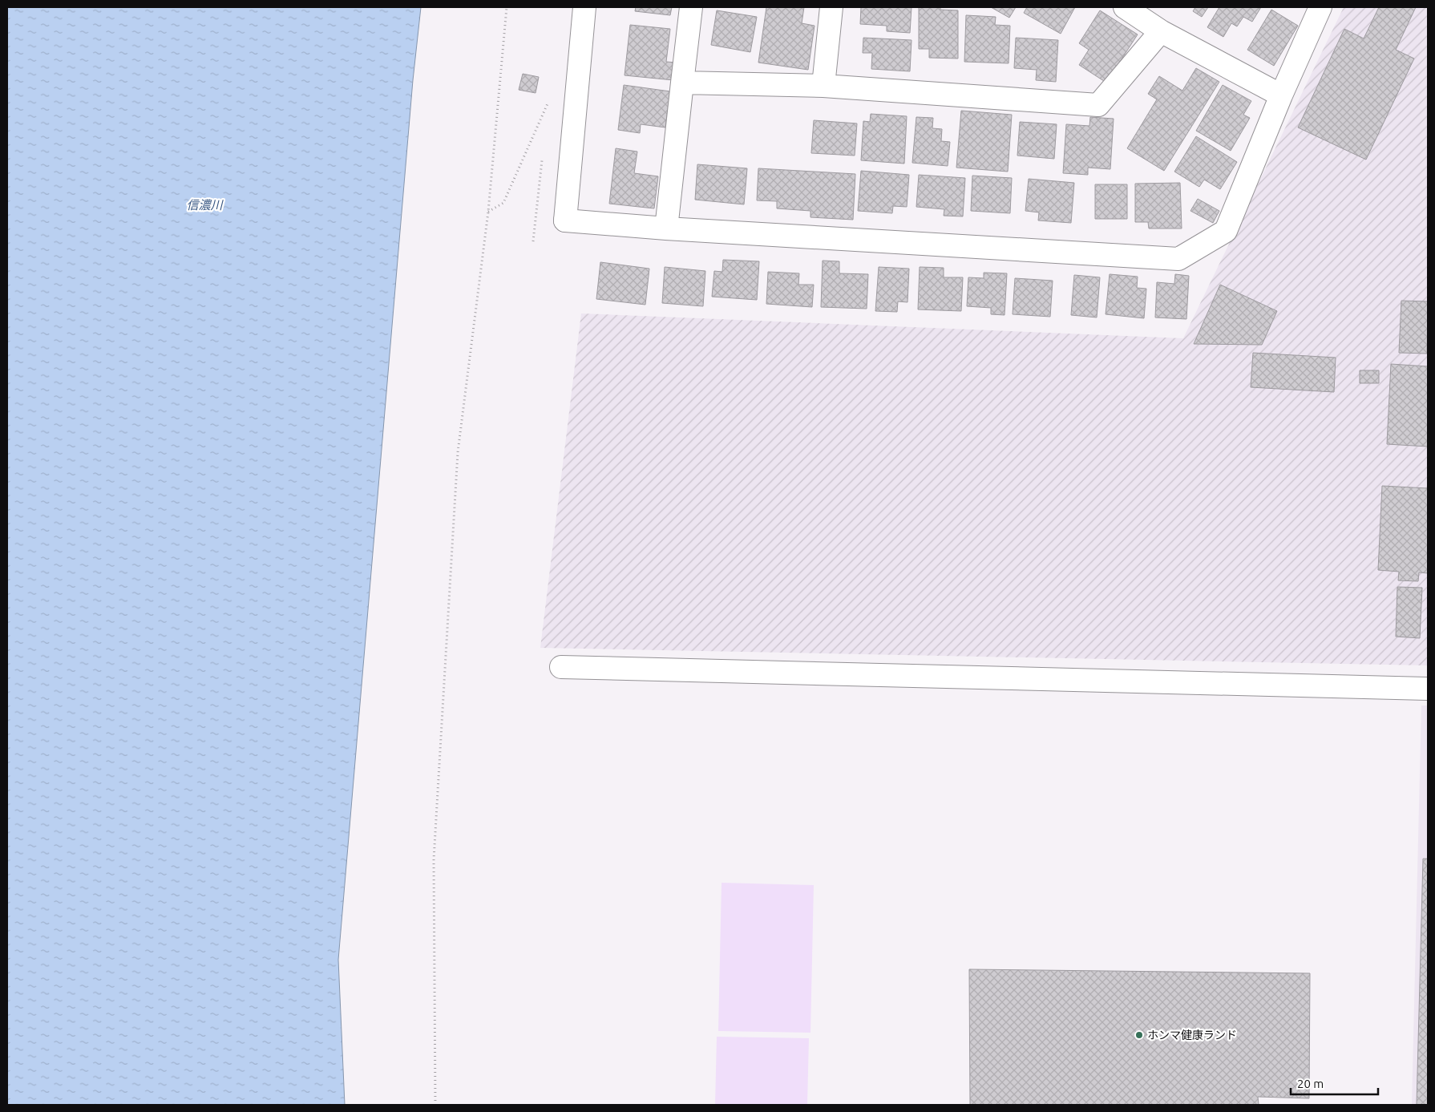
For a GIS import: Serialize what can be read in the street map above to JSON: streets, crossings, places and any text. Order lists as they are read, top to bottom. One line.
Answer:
{"water":["信濃川"],"places":["ホンマ健康ランド"],"scale_bar":"20 m"}
